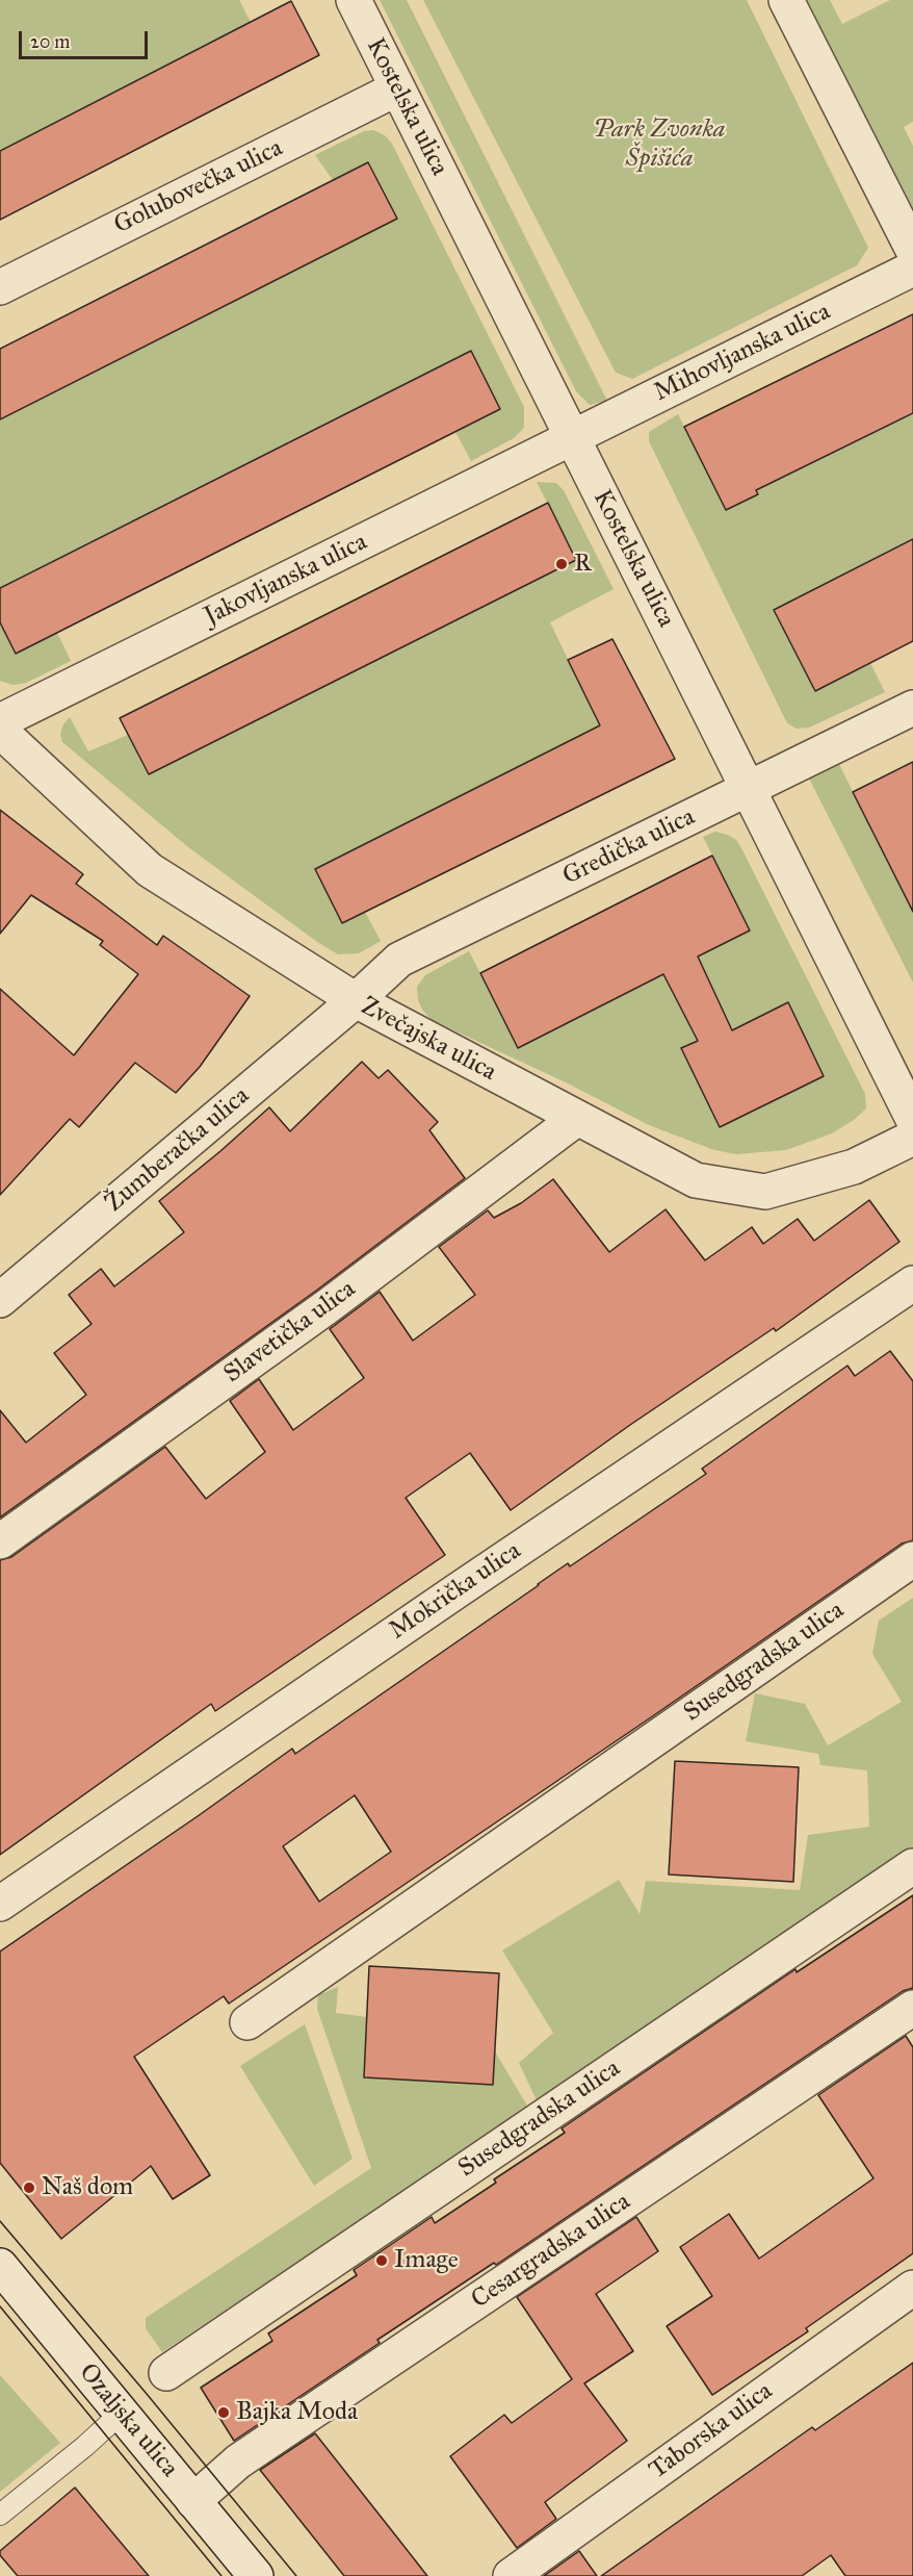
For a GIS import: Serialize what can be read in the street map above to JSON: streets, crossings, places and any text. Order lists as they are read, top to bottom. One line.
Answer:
{"streets":{"street":["Kostelska ulica","Golubovečka ulica","Mihovljanska ulica","Jakovljanska ulica","Gredička ulica","Zvečajska ulica","Žumberačka ulica","Slavetička ulica","Mokrička ulica","Susedgradska ulica","Cesargradska ulica","Ozaljska ulica","Taborska ulica"]},"crossings":[["Kostelska ulica","Golubovečka ulica"],["Kostelska ulica","Mihovljanska ulica"],["Kostelska ulica","Jakovljanska ulica"],["Kostelska ulica","Gredička ulica"],["Mihovljanska ulica","Jakovljanska ulica"],["Gredička ulica","Zvečajska ulica"],["Gredička ulica","Žumberačka ulica"],["Zvečajska ulica","Žumberačka ulica"],["Zvečajska ulica","Slavetička ulica"],["Cesargradska ulica","Ozaljska ulica"]],"parks":["Park Zvonka Špišića"],"places":["R","Naš dom","Image","Bajka Moda"],"scale_bar":"20 m"}
